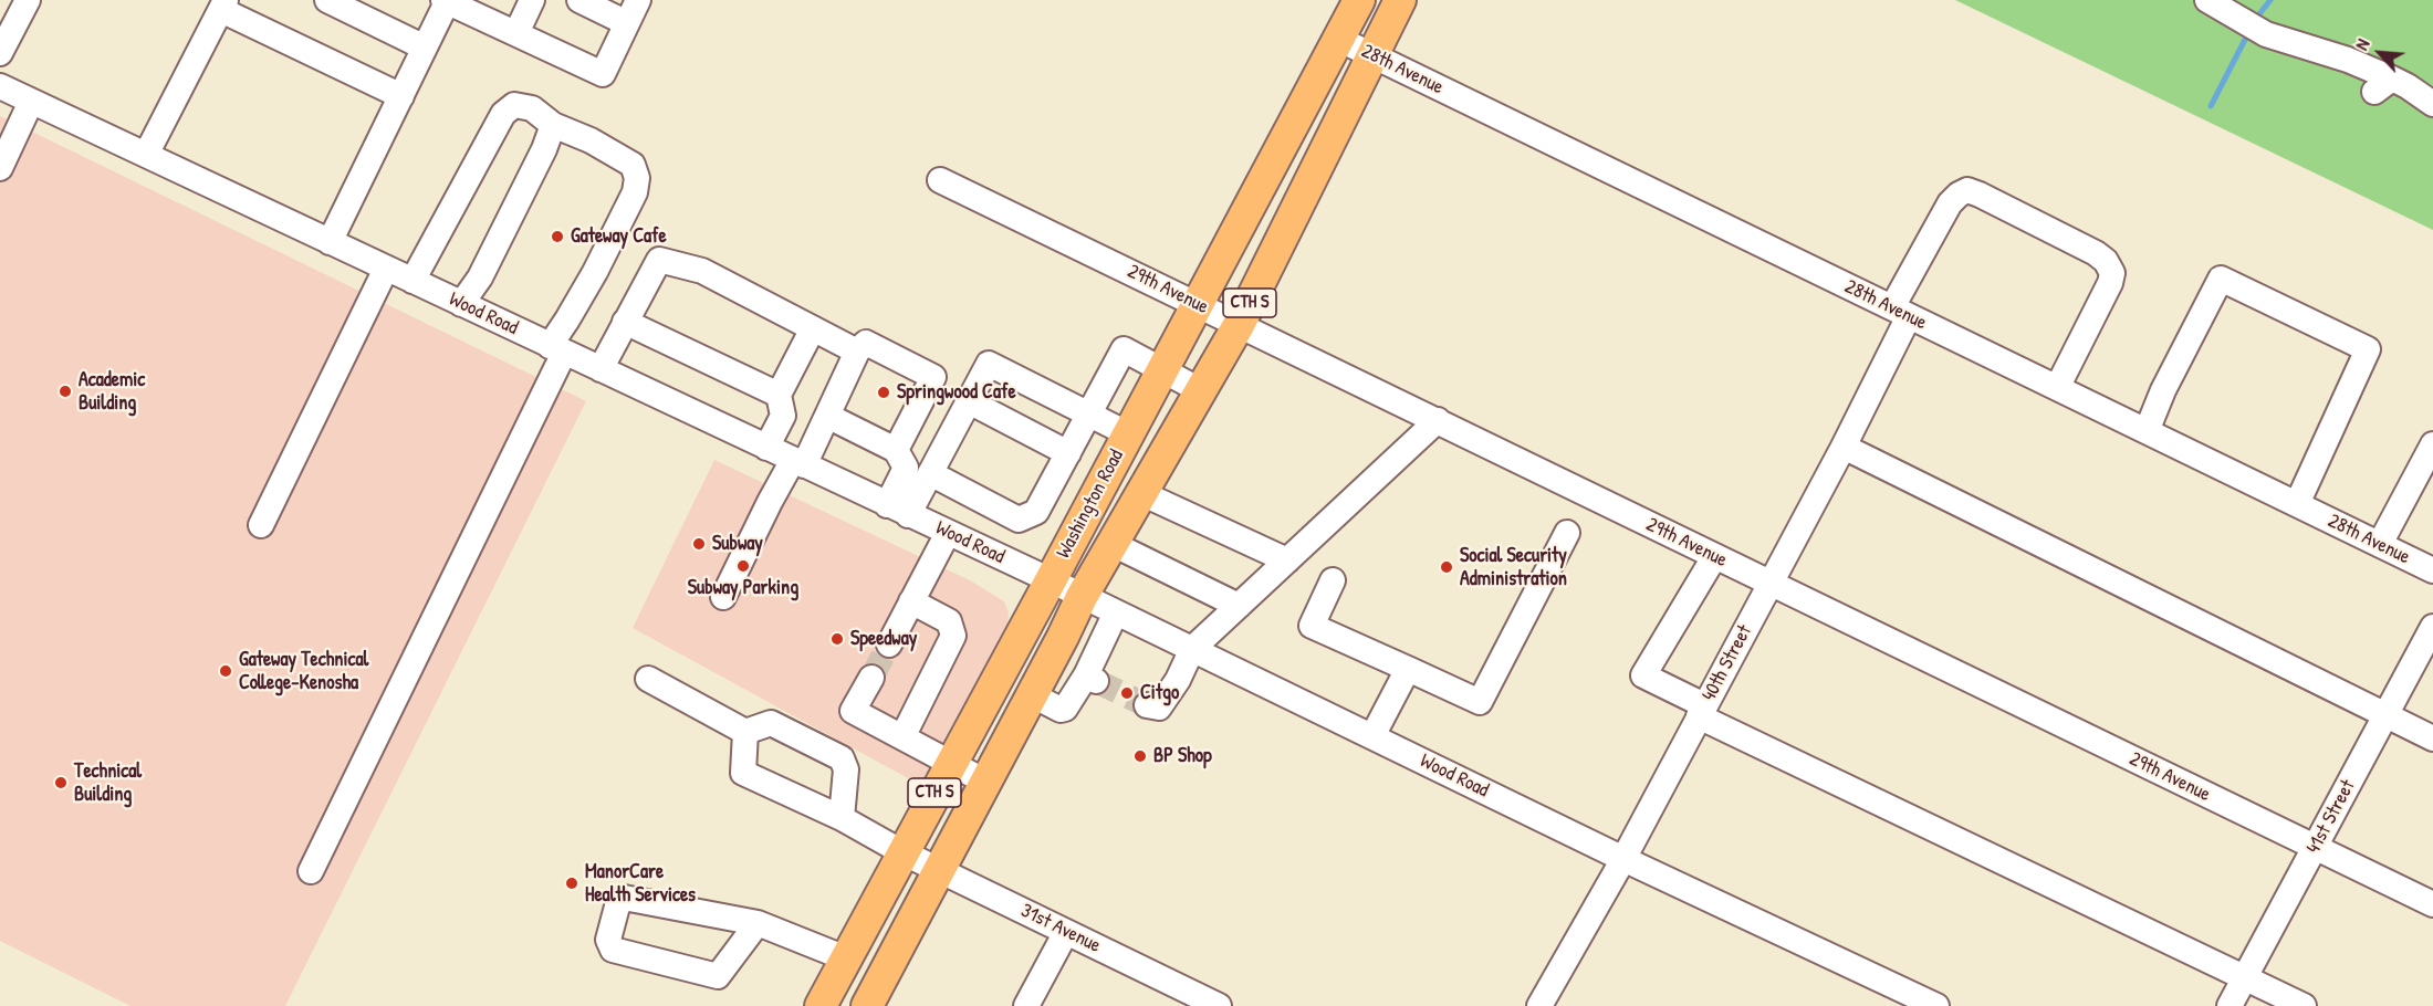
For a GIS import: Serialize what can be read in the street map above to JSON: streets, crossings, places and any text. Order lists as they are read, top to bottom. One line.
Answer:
{"streets":{"main road":["CTH S","Washington Road"],"street":["28th Avenue","29th Avenue","Wood Road","40th Street","41st Street","31st Avenue"]},"crossings":[["28th Avenue","Washington Road"],["28th Avenue","40th Street"],["29th Avenue","Washington Road"],["29th Avenue","40th Street"],["29th Avenue","41st Street"],["Wood Road","Washington Road"],["Wood Road","40th Street"],["Washington Road","31st Avenue"]],"places":["Gateway Cafe","Academic Building","Springwood Cafe","Subway","Subway Parking","Social Security Administration","Speedway","Gateway Technical College-Kenosha","Citgo","BP Shop","Technical Building","ManorCare Health Services"],"north":"top left"}
